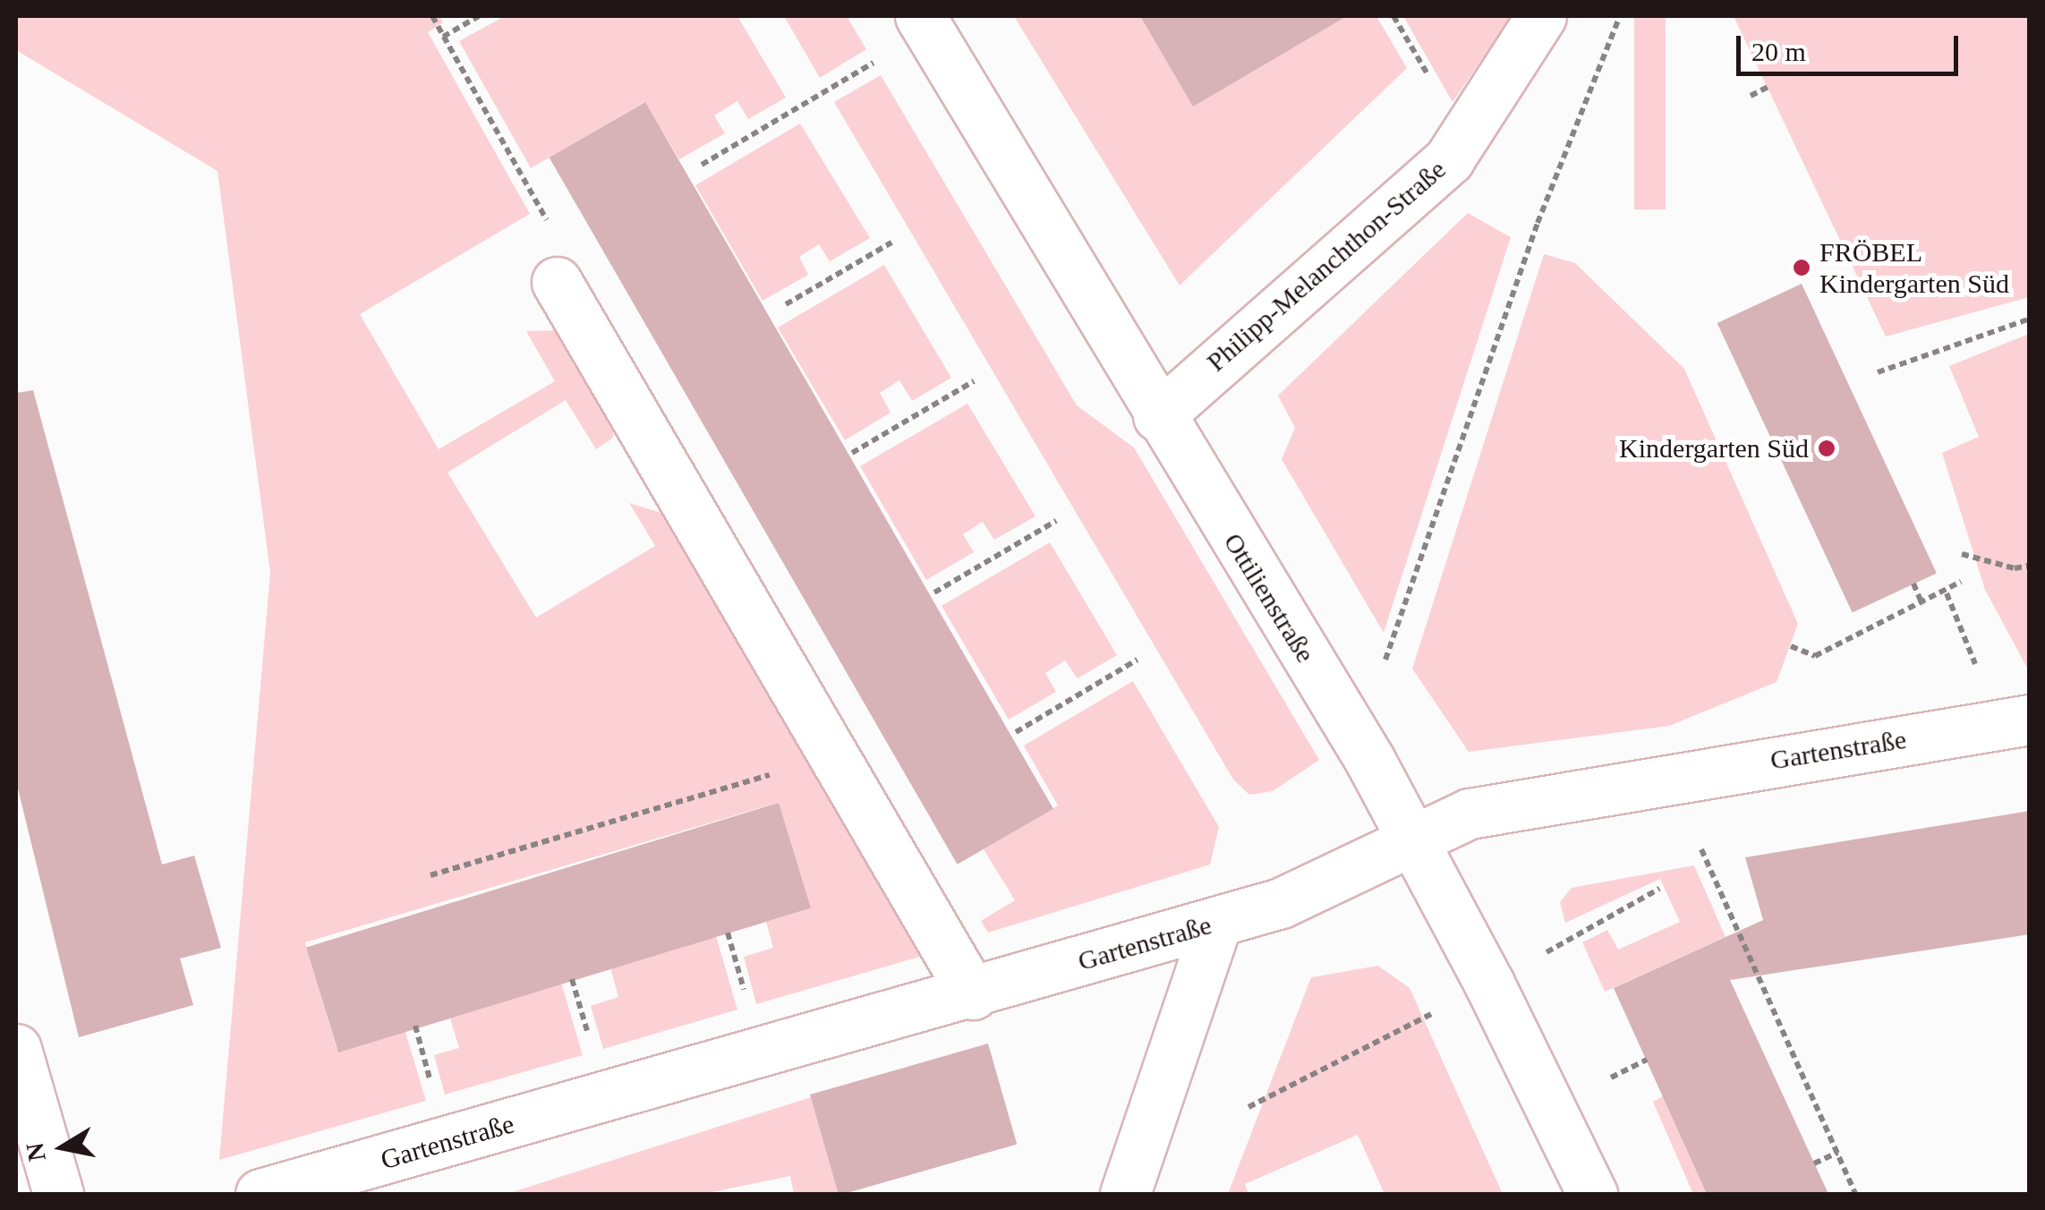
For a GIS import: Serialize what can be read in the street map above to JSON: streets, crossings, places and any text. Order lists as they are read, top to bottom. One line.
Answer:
{"streets":{"street":["Philipp-Melanchthon-Straße","Ottilienstraße","Gartenstraße"]},"crossings":[["Philipp-Melanchthon-Straße","Ottilienstraße"],["Ottilienstraße","Gartenstraße"]],"places":["FRÖBEL Kindergarten Süd","Kindergarten Süd"],"scale_bar":"20 m","north":"left"}
